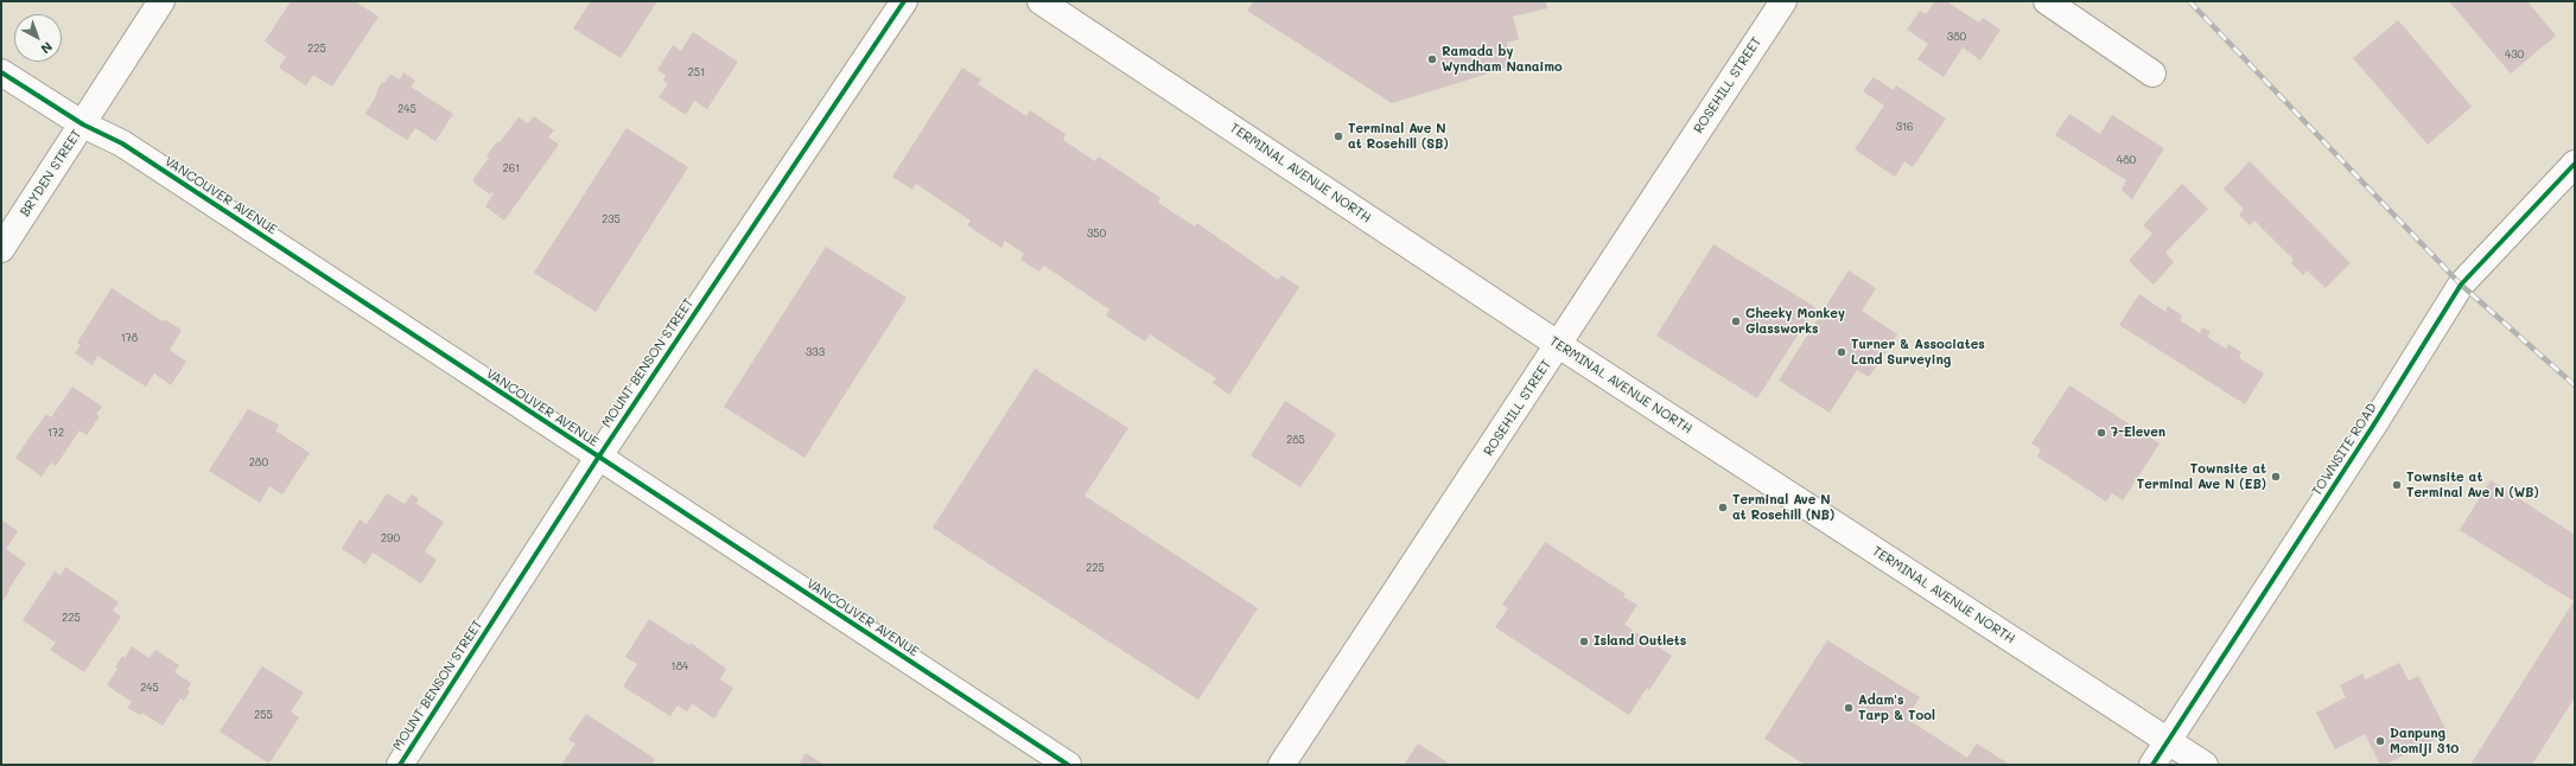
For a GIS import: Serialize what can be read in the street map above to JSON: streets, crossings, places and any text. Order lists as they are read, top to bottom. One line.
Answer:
{"streets":{"street":["ROSEHILL STREET","BRYDEN STREET","TERMINAL AVENUE NORTH","VANCOUVER AVENUE","MOUNT BENSON STREET","TOWNSITE ROAD"]},"crossings":[["ROSEHILL STREET","TERMINAL AVENUE NORTH"],["BRYDEN STREET","VANCOUVER AVENUE"],["TERMINAL AVENUE NORTH","TOWNSITE ROAD"],["VANCOUVER AVENUE","MOUNT BENSON STREET"]],"places":["Ramada by Wyndham Nanaimo","Terminal Ave N at Rosehill (SB)","Cheeky Monkey Glassworks","Turner & Associates Land Surveying","7-Eleven","Townsite at Terminal Ave N (EB)","Townsite at Terminal Ave N (WB)","Terminal Ave N at Rosehill (NB)","Island Outlets","Adam's Tarp & Tool","Danpung Momiji 310"],"house_numbers":["380","225","430","251","245","316","480","261","235","350","178","333","172","285","280","290","225","225","184","245","255"],"north":"bottom right"}
